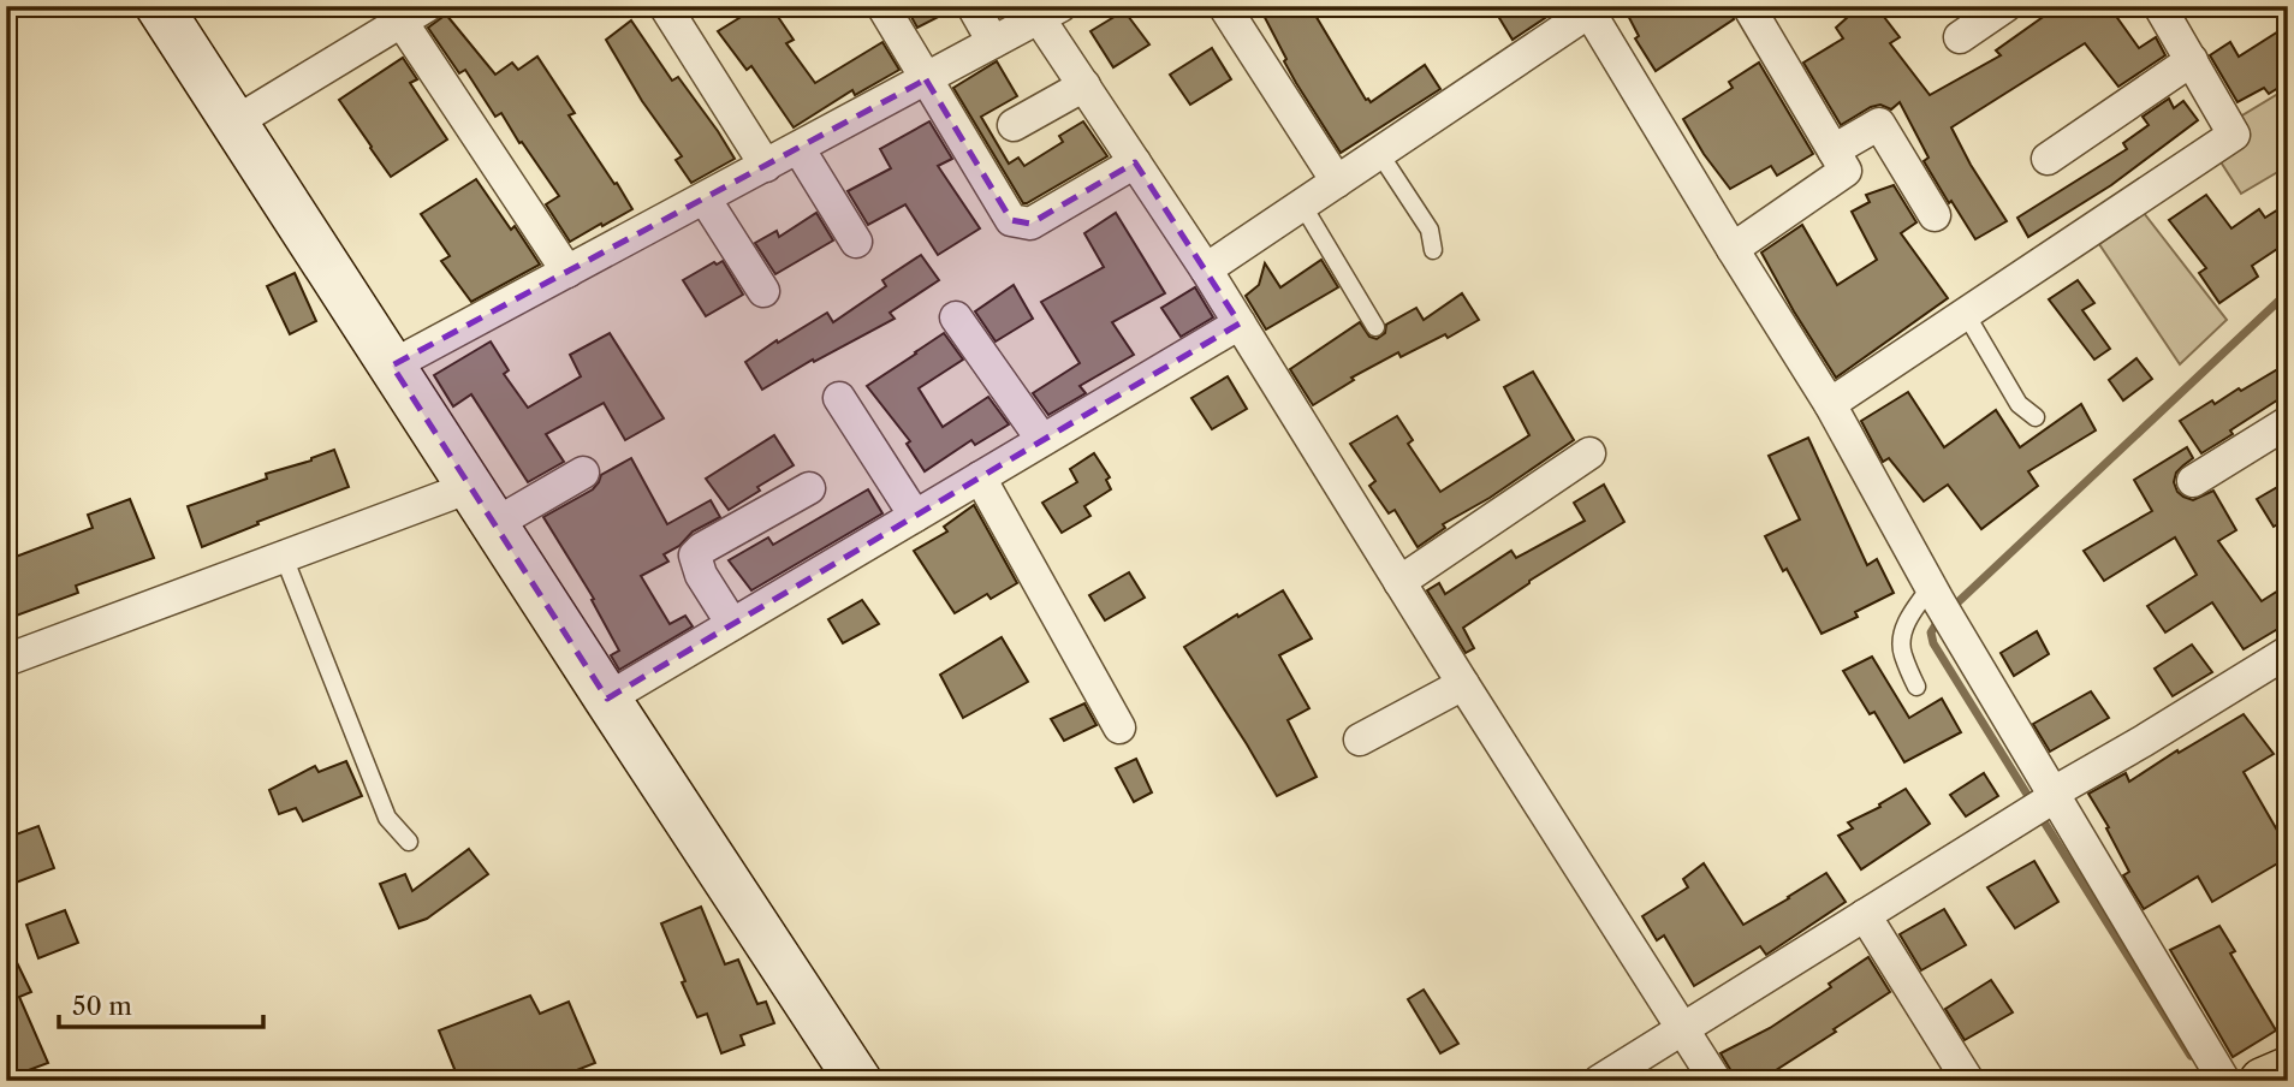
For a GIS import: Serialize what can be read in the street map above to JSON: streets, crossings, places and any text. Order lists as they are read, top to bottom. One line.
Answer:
{"scale_bar":"50 m"}
